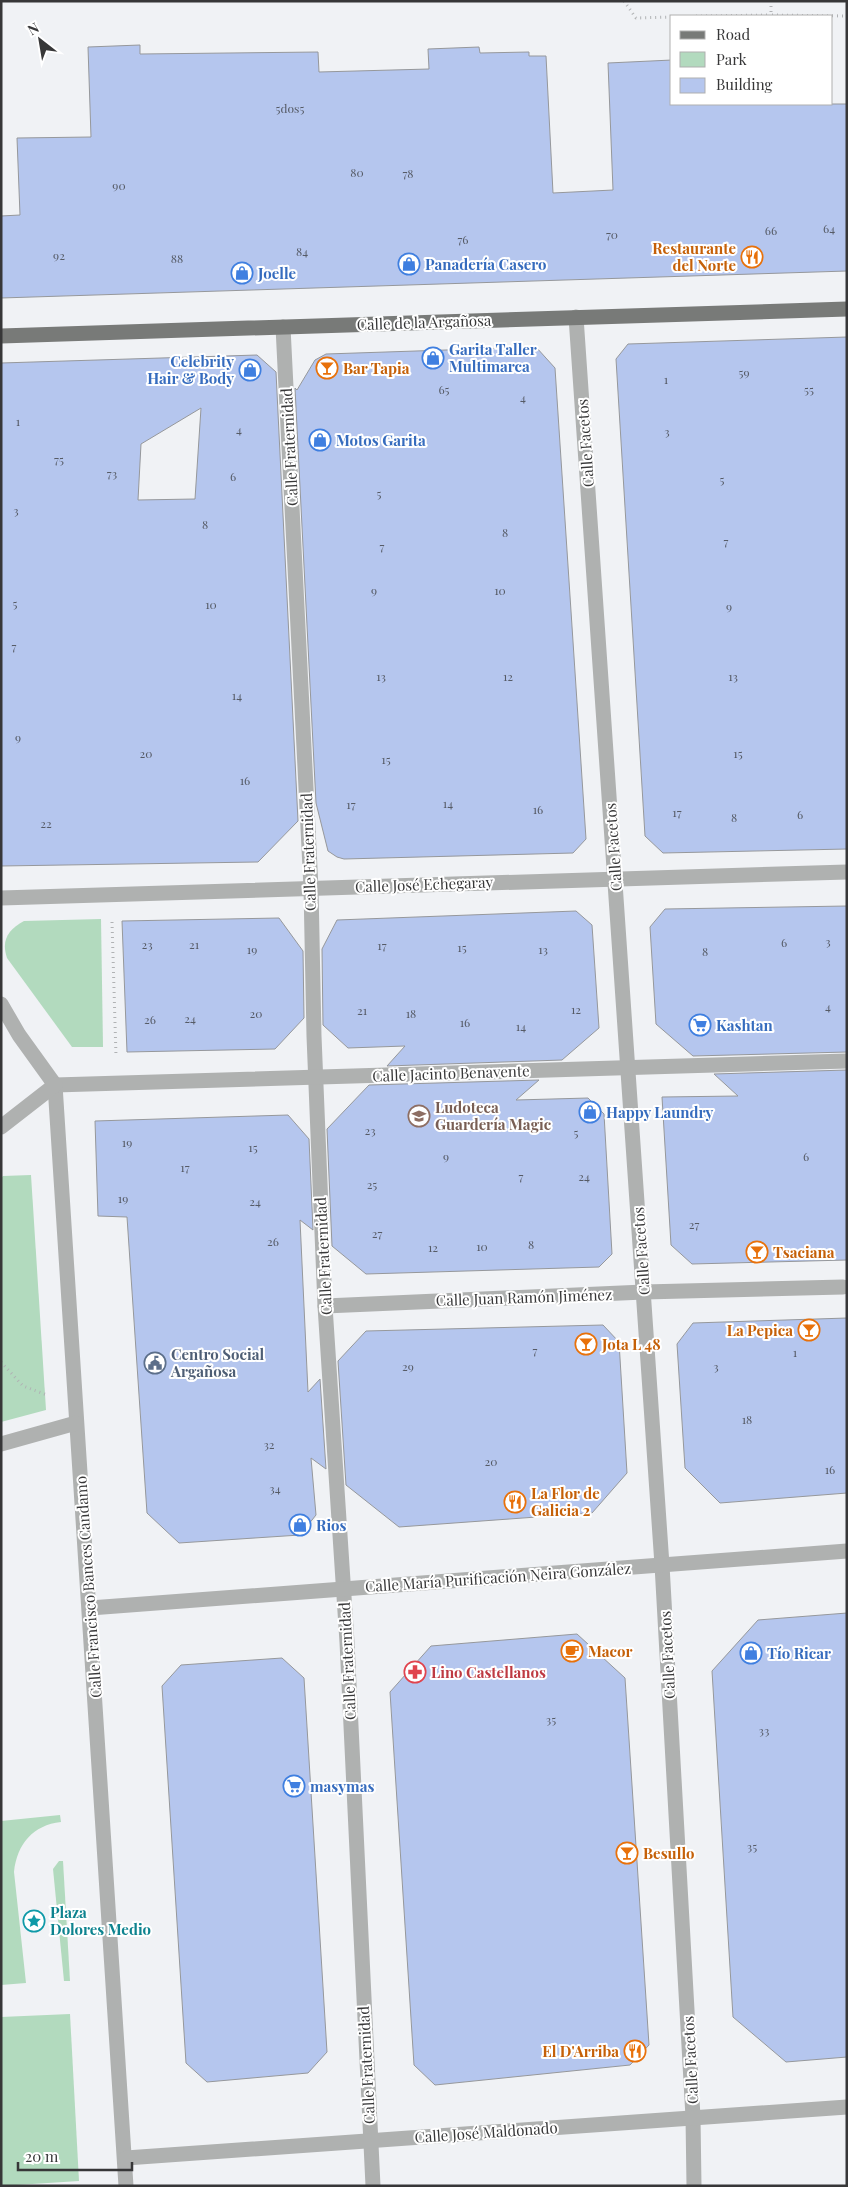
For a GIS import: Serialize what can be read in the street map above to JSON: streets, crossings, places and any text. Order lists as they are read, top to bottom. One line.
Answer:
{"streets":{"main road":["Calle de la Argañosa"],"street":["Calle Facetos","Calle Fraternidad","Calle José Echegaray","Calle Jacinto Benavente","Calle Juan Ramón Jiménez","Calle María Purificación Neira González","Calle Francisco Bances Candamo","Calle José Maldonado"]},"crossings":[["Calle de la Argañosa","Calle Facetos"],["Calle de la Argañosa","Calle Fraternidad"],["Calle Facetos","Calle José Echegaray"],["Calle Facetos","Calle Jacinto Benavente"],["Calle Facetos","Calle Juan Ramón Jiménez"],["Calle Facetos","Calle María Purificación Neira González"],["Calle Facetos","Calle José Maldonado"],["Calle Fraternidad","Calle José Echegaray"],["Calle Fraternidad","Calle Jacinto Benavente"],["Calle Fraternidad","Calle Juan Ramón Jiménez"],["Calle Fraternidad","Calle María Purificación Neira González"],["Calle Fraternidad","Calle José Maldonado"],["Calle Jacinto Benavente","Calle Francisco Bances Candamo"],["Calle María Purificación Neira González","Calle Francisco Bances Candamo"],["Calle Francisco Bances Candamo","Calle José Maldonado"]],"places":{"restaurant":["Restaurante del Norte","La Flor de Galicia 2","El D'Arriba"],"shop":["Panadería Casero","Joelle","Garita Taller Multimarca","Celebrity Hair & Body","Motos Garita","Happy Laundry","Rios","Tío Ricar"],"bar":["Bar Tapia","Tsaciana","La Pepica","Jota L 48","Besullo"],"supermarket":["Kashtan","masymas"],"school or university":["Ludoteca Guardería Magic"],"public building":["Centro Social Argañosa"],"cafe":["Macor"],"pharmacy":["Lino Castellanos"],"place":["Plaza Dolores Medio"]},"house_numbers":["5dos5","80","78","90","64","66","70","76","84","92","88","59","1","65","55","4","1","4","3","75","73","6","5","5","3","8","8","7","7","9","10","5","10","9","7","13","12","13","14","9","20","15","15","16","14","17","16","17","6","8","22","3","6","23","21","17","15","19","13","8","4","12","21","20","18","24","26","16","14","23","5","19","15","9","6","17","7","24","25","19","24","27","27","26","8","10","12","7","1","29","3","18","32","20","16","34","35","33","35"],"legend":["Road","Park","Building"],"scale_bar":"20 m","north":"top left"}
